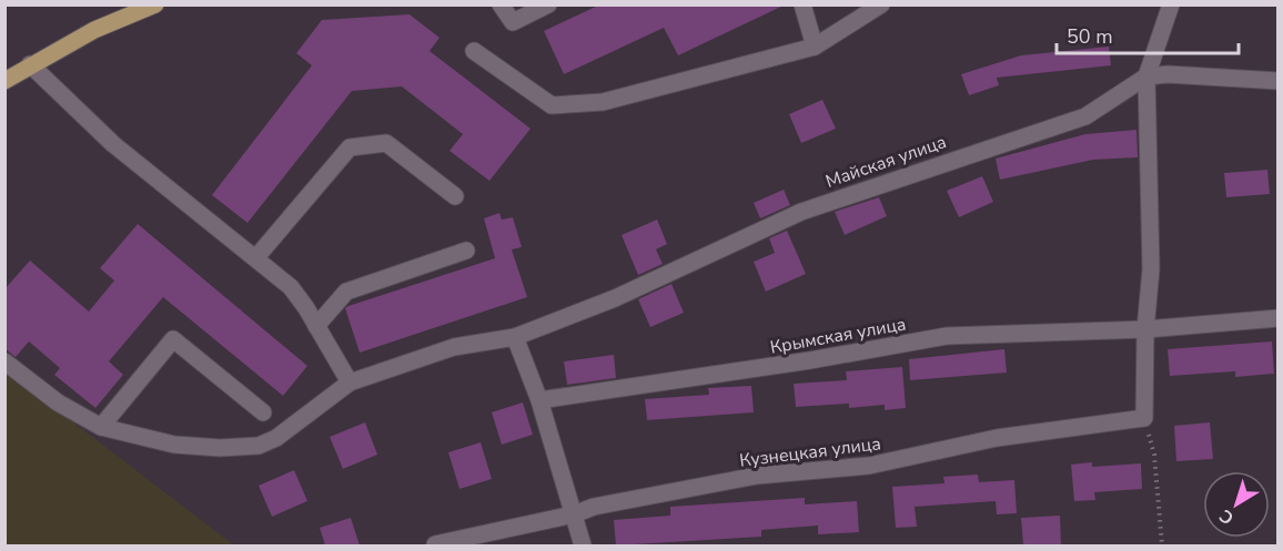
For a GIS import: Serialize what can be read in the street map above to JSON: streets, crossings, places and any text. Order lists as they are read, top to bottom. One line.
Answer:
{"streets":{"street":["Майская улица","Крымская улица","Кузнецкая улица"]},"scale_bar":"50 m","north":"bottom left"}
